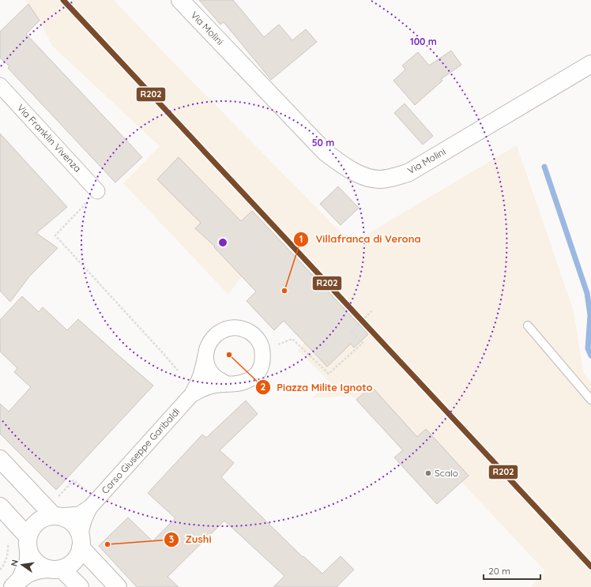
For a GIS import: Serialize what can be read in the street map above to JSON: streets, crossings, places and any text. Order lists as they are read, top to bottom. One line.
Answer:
{"streets":{"main road":["Via Molini"],"street":["Via Franklin Vivenza","Corso Giuseppe Garibaldi"]},"places":["Villafranca di Verona","Piazza Milite Ignoto","Scalo","Zushi"],"lines":["transit line R202"],"scale_bar":"20 m","north":"left","rings":["100 m","50 m"]}
